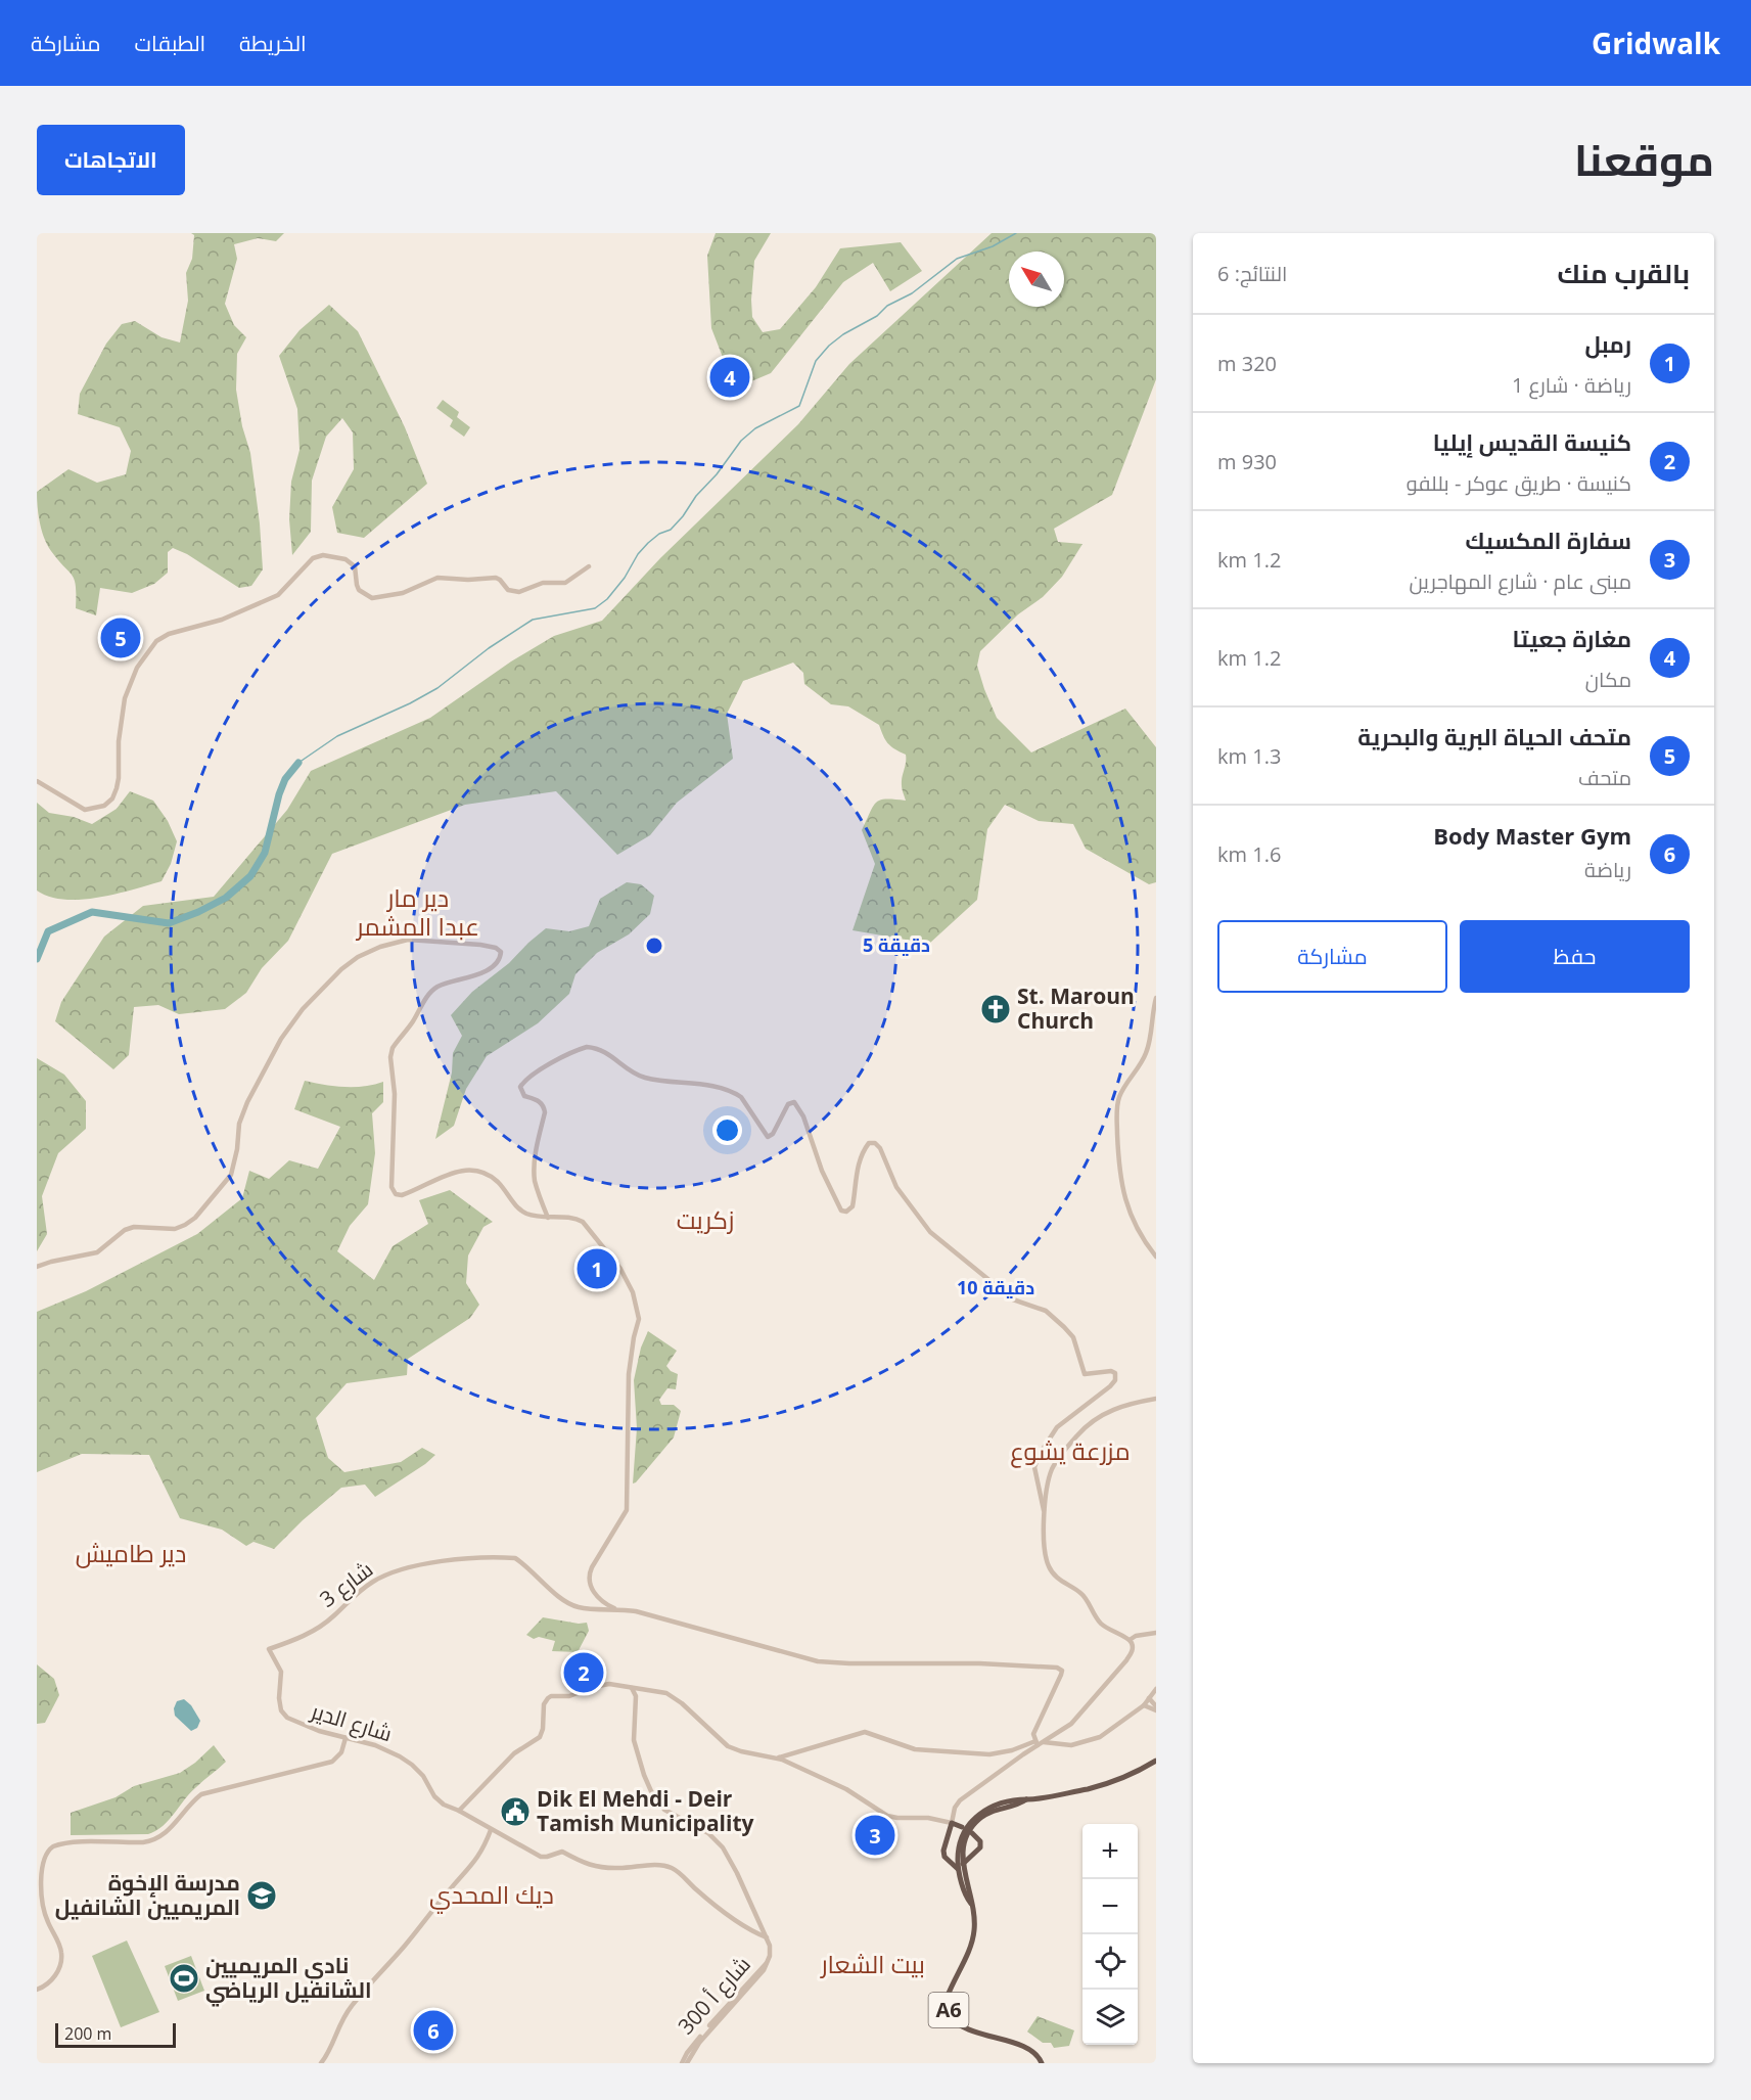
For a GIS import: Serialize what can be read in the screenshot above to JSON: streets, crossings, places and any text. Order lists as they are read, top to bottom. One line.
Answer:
{"streets":{"highway":["A6"],"street":["شارع 3","شارع الدير","شارع أ 300"]},"crossings":[["شارع 3","شارع الدير"],["شارع الدير","شارع أ 300"]],"districts":["دير مار عبدا المشمر","زكريت","مزرعة يشوع","دير طاميش","ديك المحدي","بيت الشعار"],"places":{"church":["St. Maroun Church"],"public building":["Dik El Mehdi - Deir Tamish Municipality"],"school or university":["مدرسة الإخوة المريميين الشانفيل"],"sports":["نادي المريميين الشانفيل الرياضي"]},"scale_bar":"200 m","north":"top left","page":{"header":"Gridwalk","nav":["الخريطة","الطبقات","مشاركة"],"title":"موقعنا","buttons":["الاتجاهات",["حفظ","مشاركة"]],"heading":["بالقرب منك","النتائج: 6"],"list":[{"mark":"1","name":"رمبل","note":"رياضة · شارع 1","value":"320 m"},{"mark":"2","name":"كنيسة القديس إيليا","note":"كنيسة · طريق عوكر - بللفو","value":"930 m"},{"mark":"3","name":"سفارة المكسيك","note":"مبنى عام · شارع المهاجرين","value":"1.2 km"},{"mark":"4","name":"مغارة جعيتا","note":"مكان","value":"1.2 km"},{"mark":"5","name":"متحف الحياة البرية والبحرية","note":"متحف","value":"1.3 km"},{"mark":"6","name":"Body Master Gym","note":"رياضة","value":"1.6 km"}],"pins":["4","5","1","2","3","6"],"map_buttons":["+","−"],"scale":"200 m"},"rings":["5 دقيقة","10 دقيقة"]}
